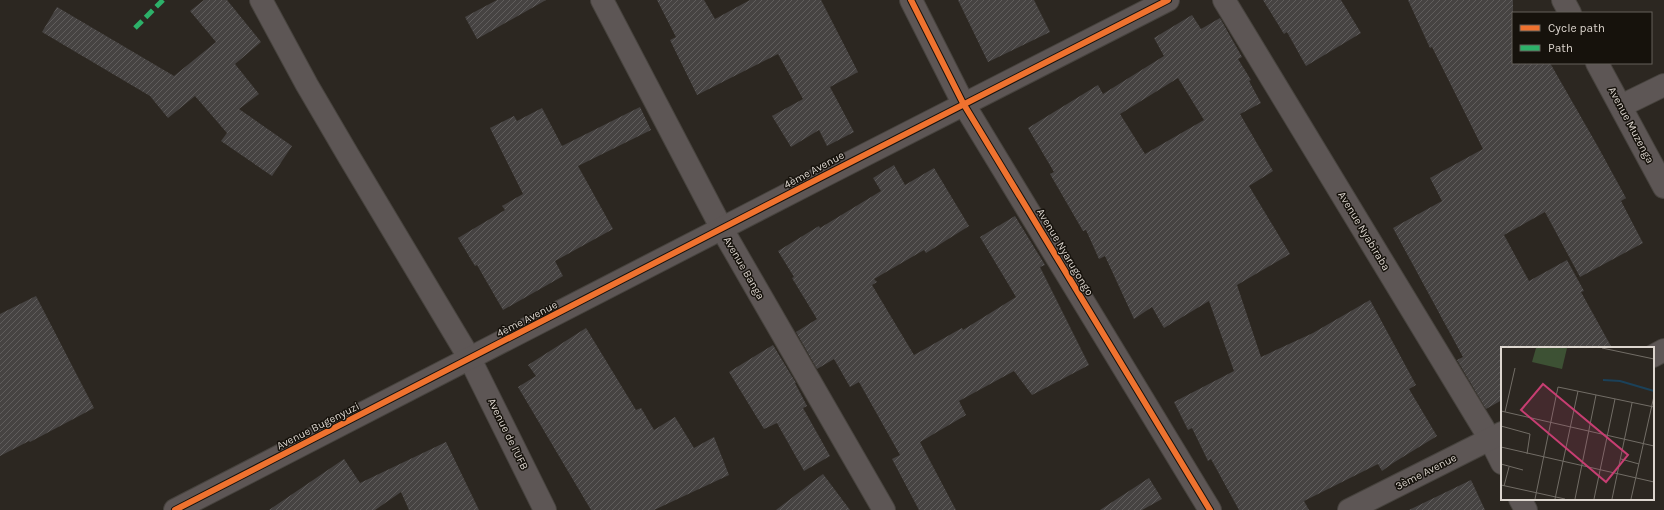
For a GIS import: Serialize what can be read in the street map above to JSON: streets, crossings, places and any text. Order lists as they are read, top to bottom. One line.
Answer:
{"streets":{"street":["Avenue Muzenga","4ème Avenue","Avenue Nyabiraba","Avenue Nyarugongo","Avenue Banga","Avenue Bugenyuzi","Avenue de l'UFB","3ème Avenue"]},"crossings":[["4ème Avenue","Avenue Nyarugongo"],["4ème Avenue","Avenue Banga"],["4ème Avenue","Avenue Bugenyuzi"],["4ème Avenue","Avenue de l'UFB"],["Avenue Nyabiraba","3ème Avenue"],["Avenue Bugenyuzi","Avenue de l'UFB"]],"legend":["Cycle path","Path"]}
